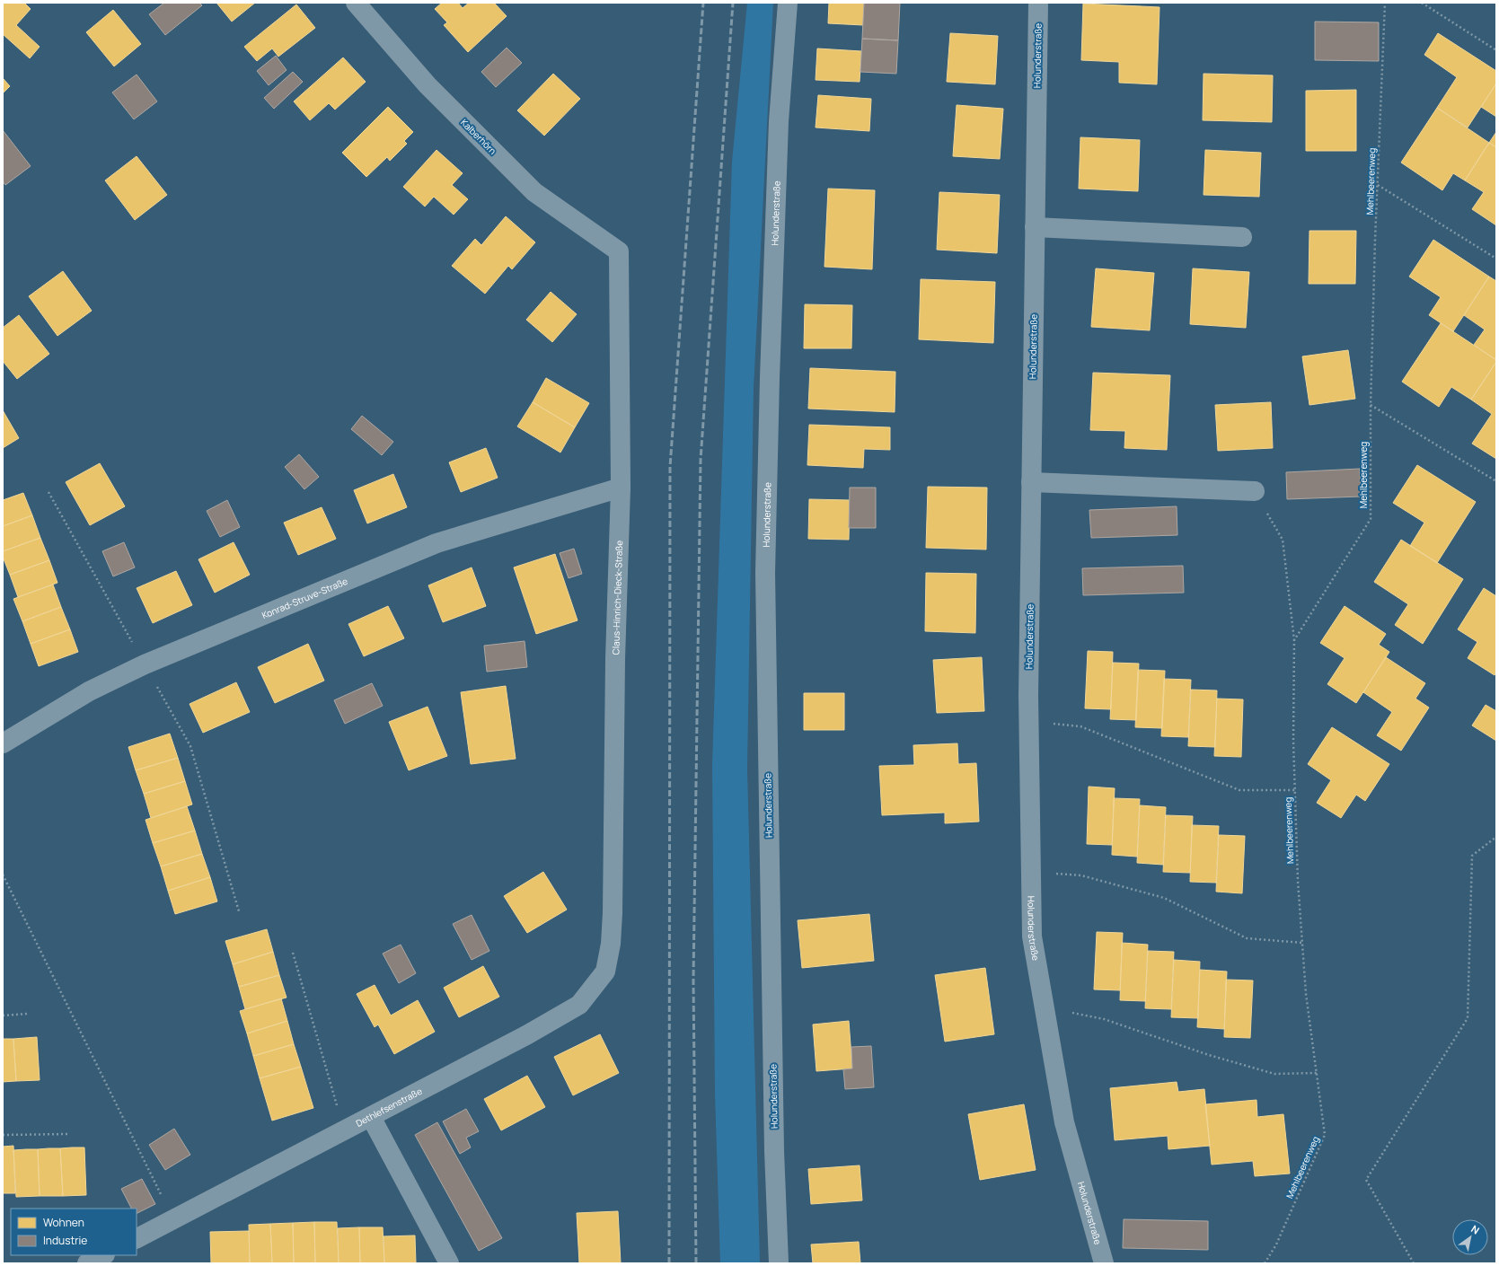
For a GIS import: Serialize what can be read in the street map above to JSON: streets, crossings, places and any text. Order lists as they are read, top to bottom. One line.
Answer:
{"streets":{"street":["Holunderstraße","Kalberhörn","Konrad-Struve-Straße","Claus-Hinrich-Dieck-Straße","Dethlefsenstraße"],"path":["Mehlbeerenweg"]},"crossings":[["Kalberhörn","Claus-Hinrich-Dieck-Straße"],["Konrad-Struve-Straße","Claus-Hinrich-Dieck-Straße"],["Claus-Hinrich-Dieck-Straße","Dethlefsenstraße"]],"legend":["Wohnen","Industrie"],"north":"top right"}
